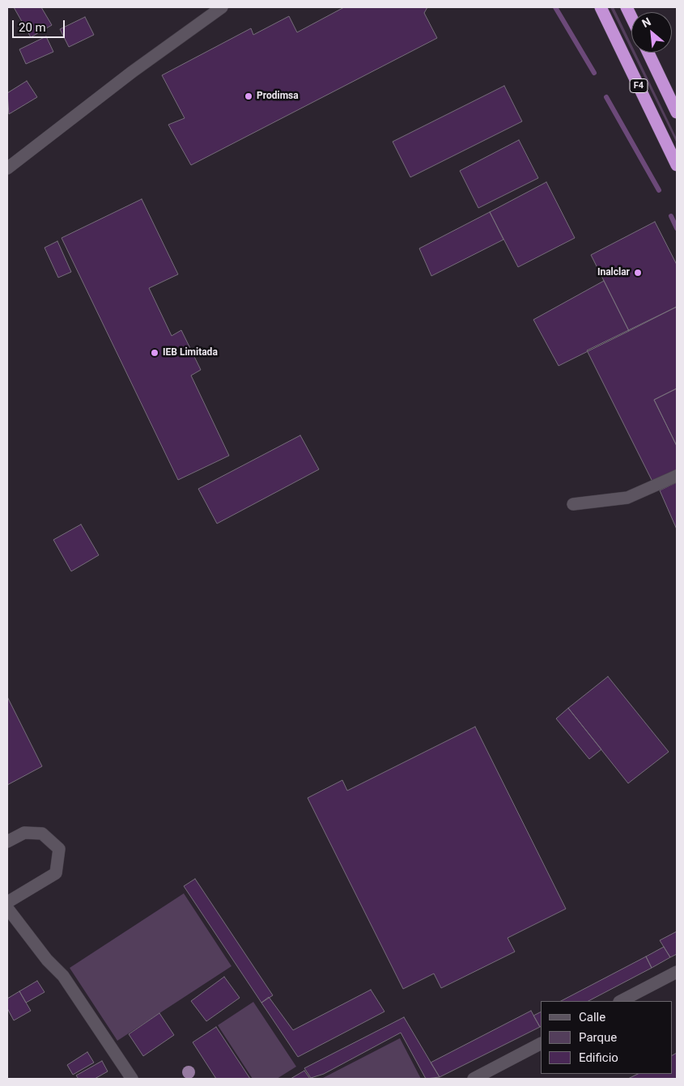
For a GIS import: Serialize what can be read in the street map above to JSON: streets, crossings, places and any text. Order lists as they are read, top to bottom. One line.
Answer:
{"streets":{"highway":["F4"]},"places":["Prodimsa","Inalclar","IEB Limitada"],"legend":["Calle","Parque","Edificio"],"scale_bar":"20 m","north":"top left"}
